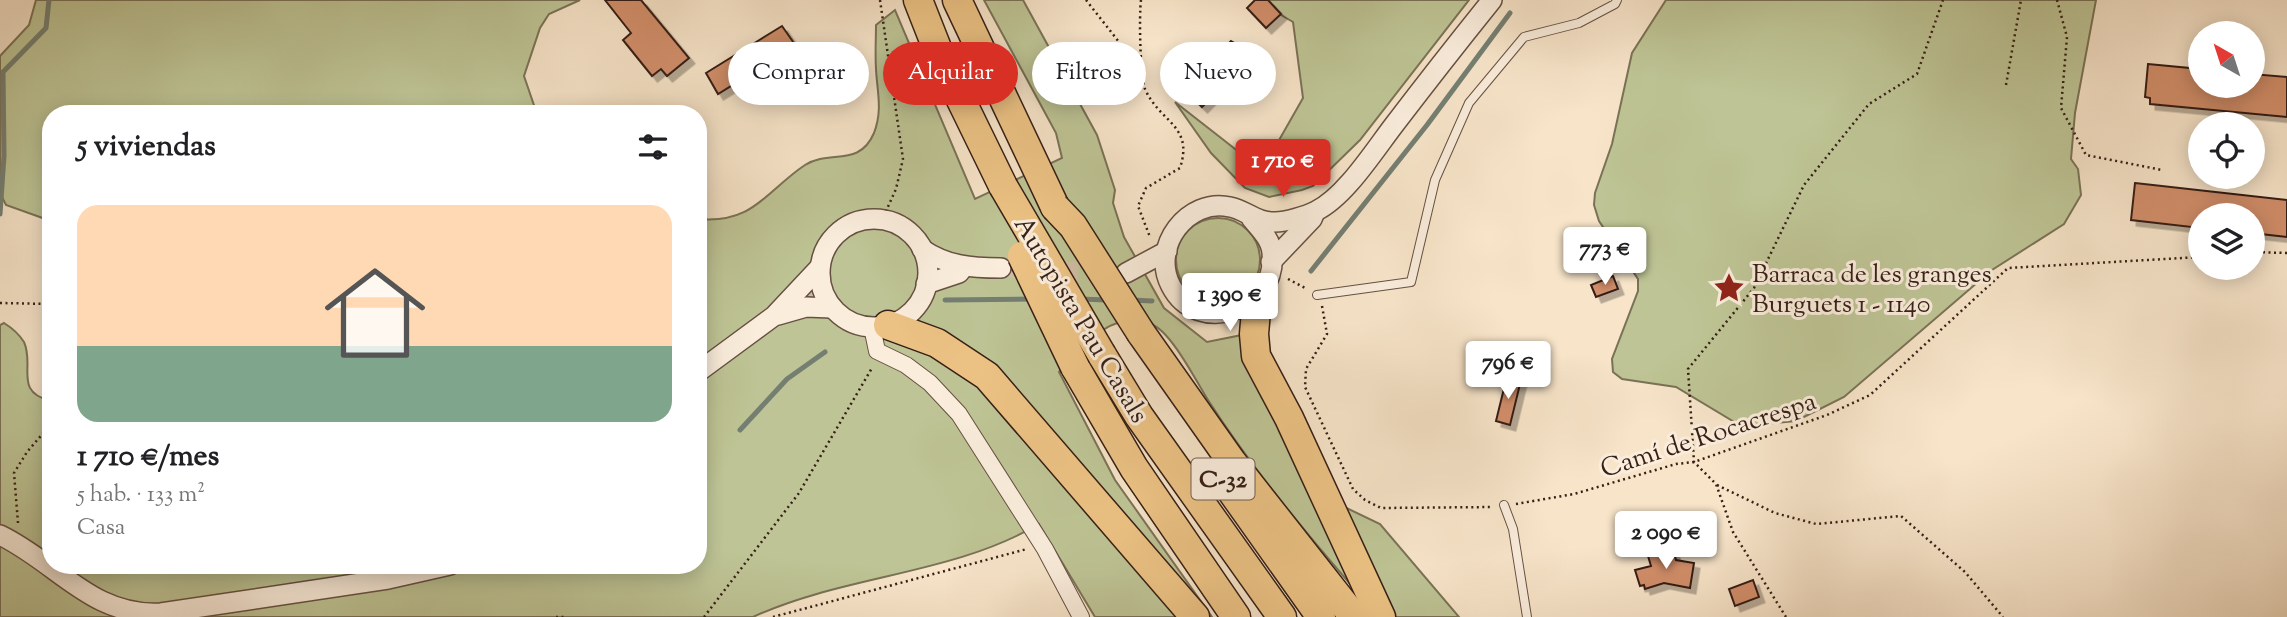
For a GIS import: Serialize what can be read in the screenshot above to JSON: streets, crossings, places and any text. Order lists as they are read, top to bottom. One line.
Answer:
{"streets":{"highway":["Autopista Pau Casals","C-32"],"path":["Camí de Rocacrespa"]},"places":{"place":["Barraca de les granges Burguets 1 - 1140"]},"north":"top left","page":{"chip":["Comprar","Alquilar","Filtros","Nuevo"],"heading":"5 viviendas","price":["1 710 €","773 €","1 390 €","796 €","2 090 €"],"list":[{"name":"1 710 €/mes","note":"5 hab. · 133 m² · Casa"}]}}
